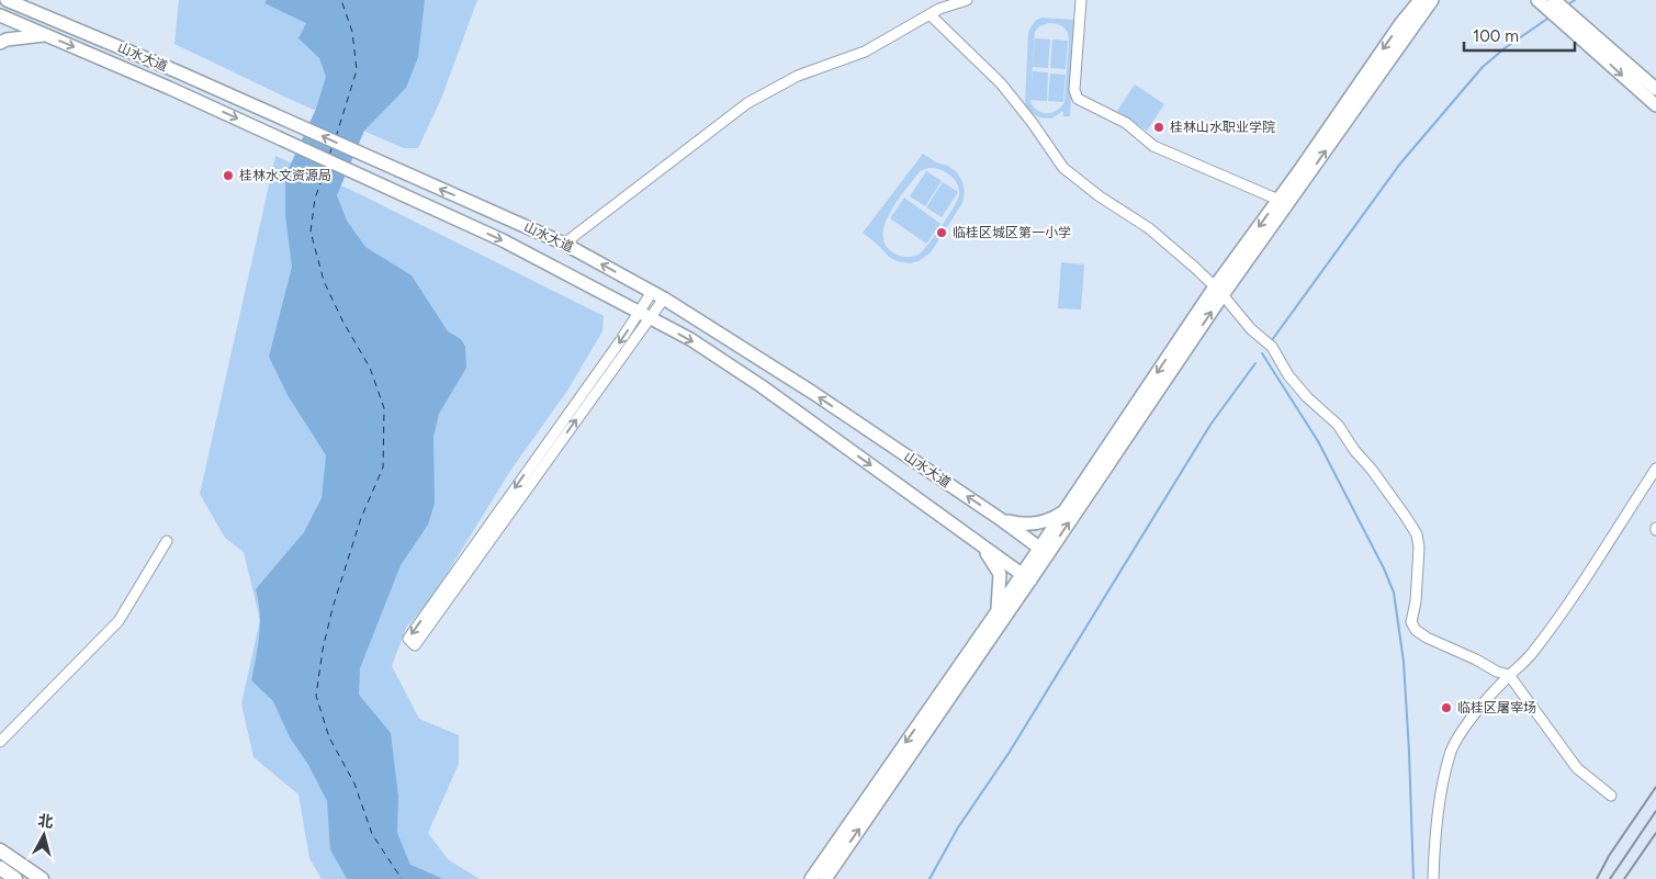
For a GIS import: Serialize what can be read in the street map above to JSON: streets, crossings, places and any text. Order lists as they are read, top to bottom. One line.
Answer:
{"streets":{"main road":["山水大道"]},"places":["桂林山水职业学院","桂林水文资源局","临桂区城区第一小学","临桂区屠宰场"],"scale_bar":"100 m","north":"top"}
